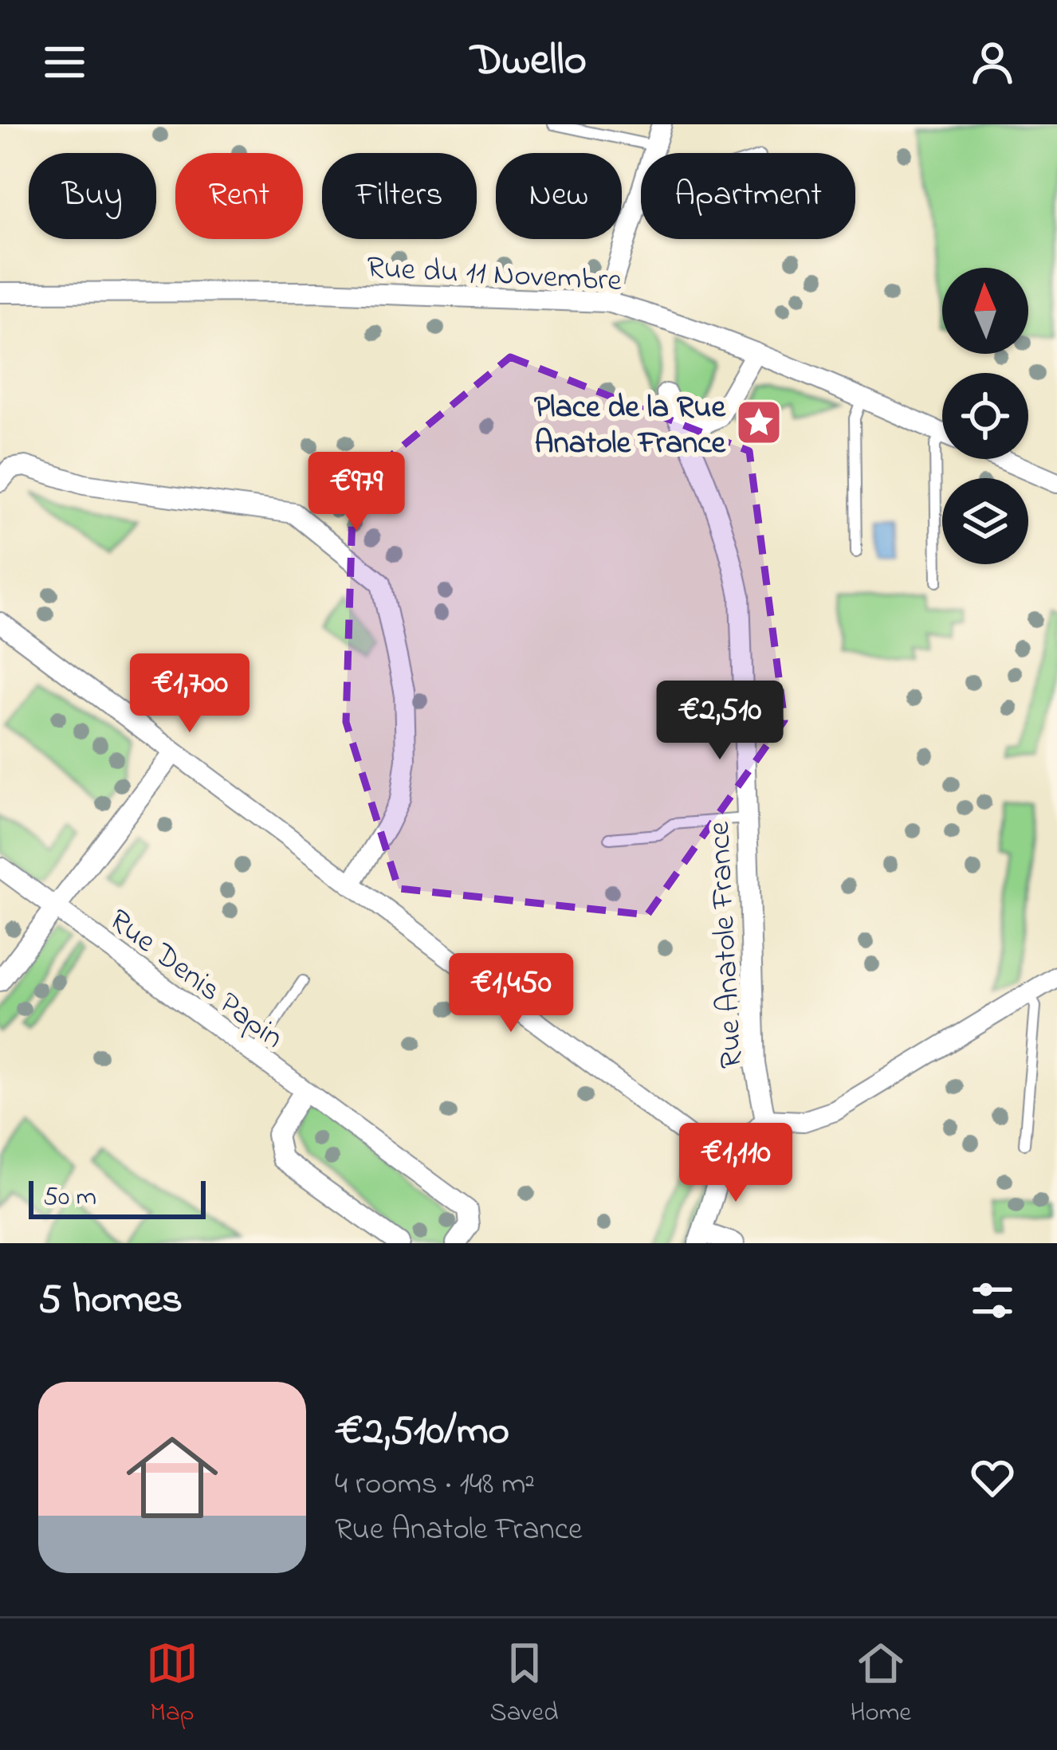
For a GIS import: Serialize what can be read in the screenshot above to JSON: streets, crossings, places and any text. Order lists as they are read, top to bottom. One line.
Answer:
{"streets":{"street":["Rue du 11 Novembre","Rue Anatole France","Rue Denis Papin"]},"places":{"place":["Place de la Rue Anatole France"]},"scale_bar":"50 m","north":"top","page":{"header":"Dwello","chip":["Buy","Rent","Filters","New","Apartment"],"price":["€979","€1,700","€2,510","€1,450","€1,110"],"scale":"50 m","heading":"5 homes","list":[{"name":"€2,510/mo","note":"4 rooms · 148 m² · Rue Anatole France"}],"tabs":["Map","Saved","Home"]}}
